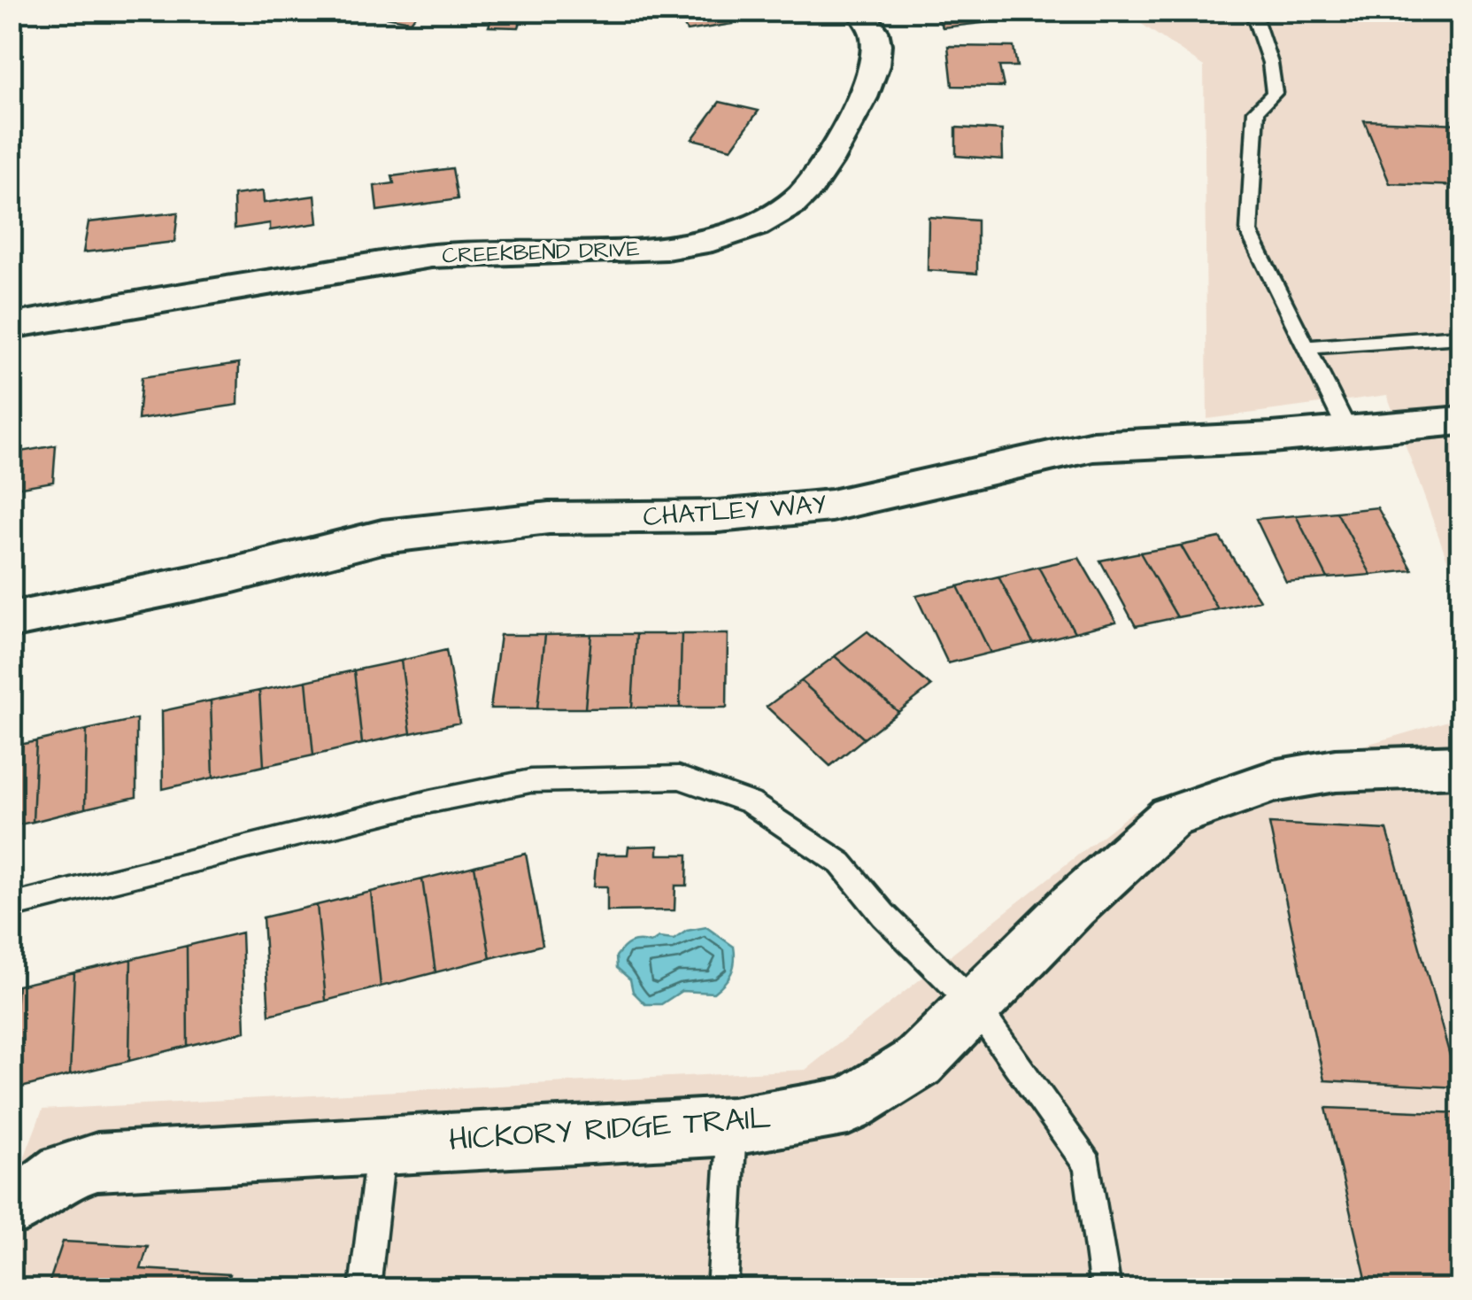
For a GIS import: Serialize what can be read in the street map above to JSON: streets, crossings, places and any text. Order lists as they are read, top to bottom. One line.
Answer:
{"streets":{"street":["CREEKBEND DRIVE","CHATLEY WAY","HICKORY RIDGE TRAIL"]}}
